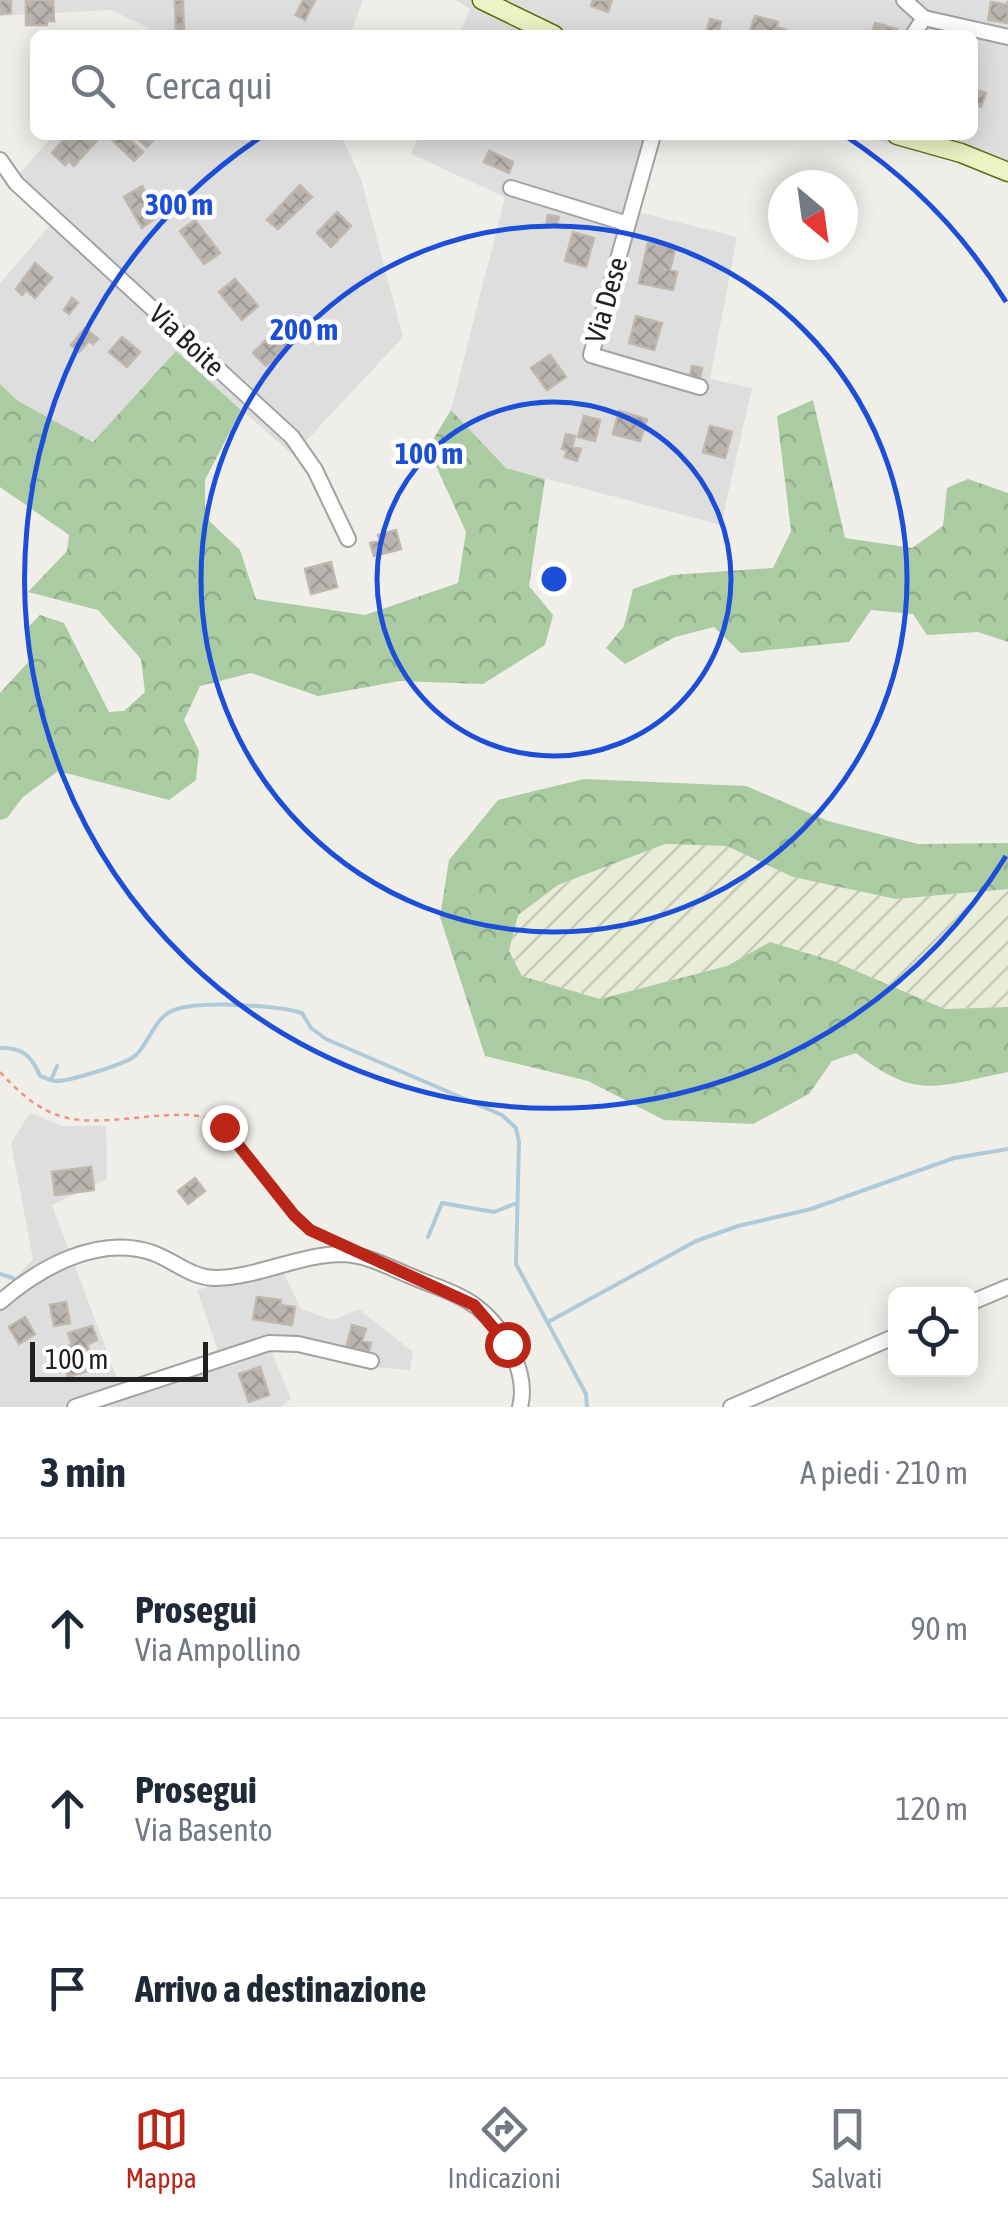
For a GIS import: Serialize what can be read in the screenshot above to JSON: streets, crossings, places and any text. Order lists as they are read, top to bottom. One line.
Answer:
{"streets":{"street":["Via Dese","Via Boite"]},"scale_bar":"100 m","north":"bottom right","page":{"search":"Cerca qui","scale":"100 m","heading":["3 min","A piedi · 210 m"],"list":[["Prosegui","Via Ampollino","90 m"],["Prosegui","Via Basento","120 m"],"Arrivo a destinazione"],"nav":["Mappa","Indicazioni","Salvati"]},"rings":["300 m","200 m","100 m"]}
